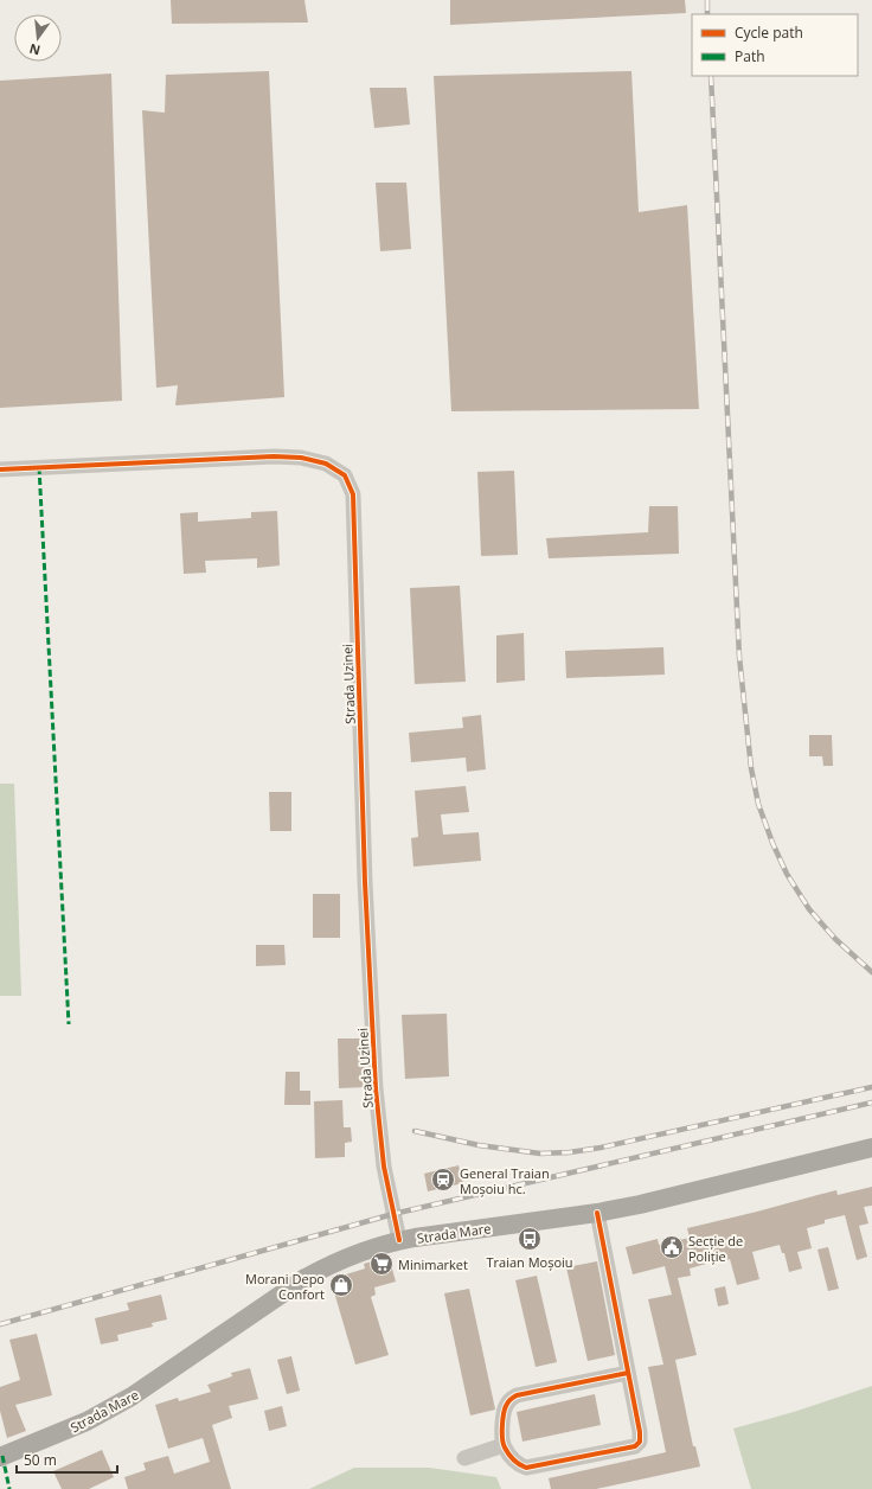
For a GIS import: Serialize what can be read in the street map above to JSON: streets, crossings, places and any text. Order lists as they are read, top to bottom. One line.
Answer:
{"streets":{"main road":["Strada Mare"],"street":["Strada Uzinei"]},"crossings":[["Strada Uzinei","Strada Mare"]],"places":{"station":["General Traian Moșoiu hc."],"bus stop":["Traian Moșoiu"],"public building":["Secție de Poliție"],"supermarket":["Minimarket"],"shop":["Morani Depo Confort"]},"legend":["Cycle path","Path"],"scale_bar":"50 m","north":"bottom"}
